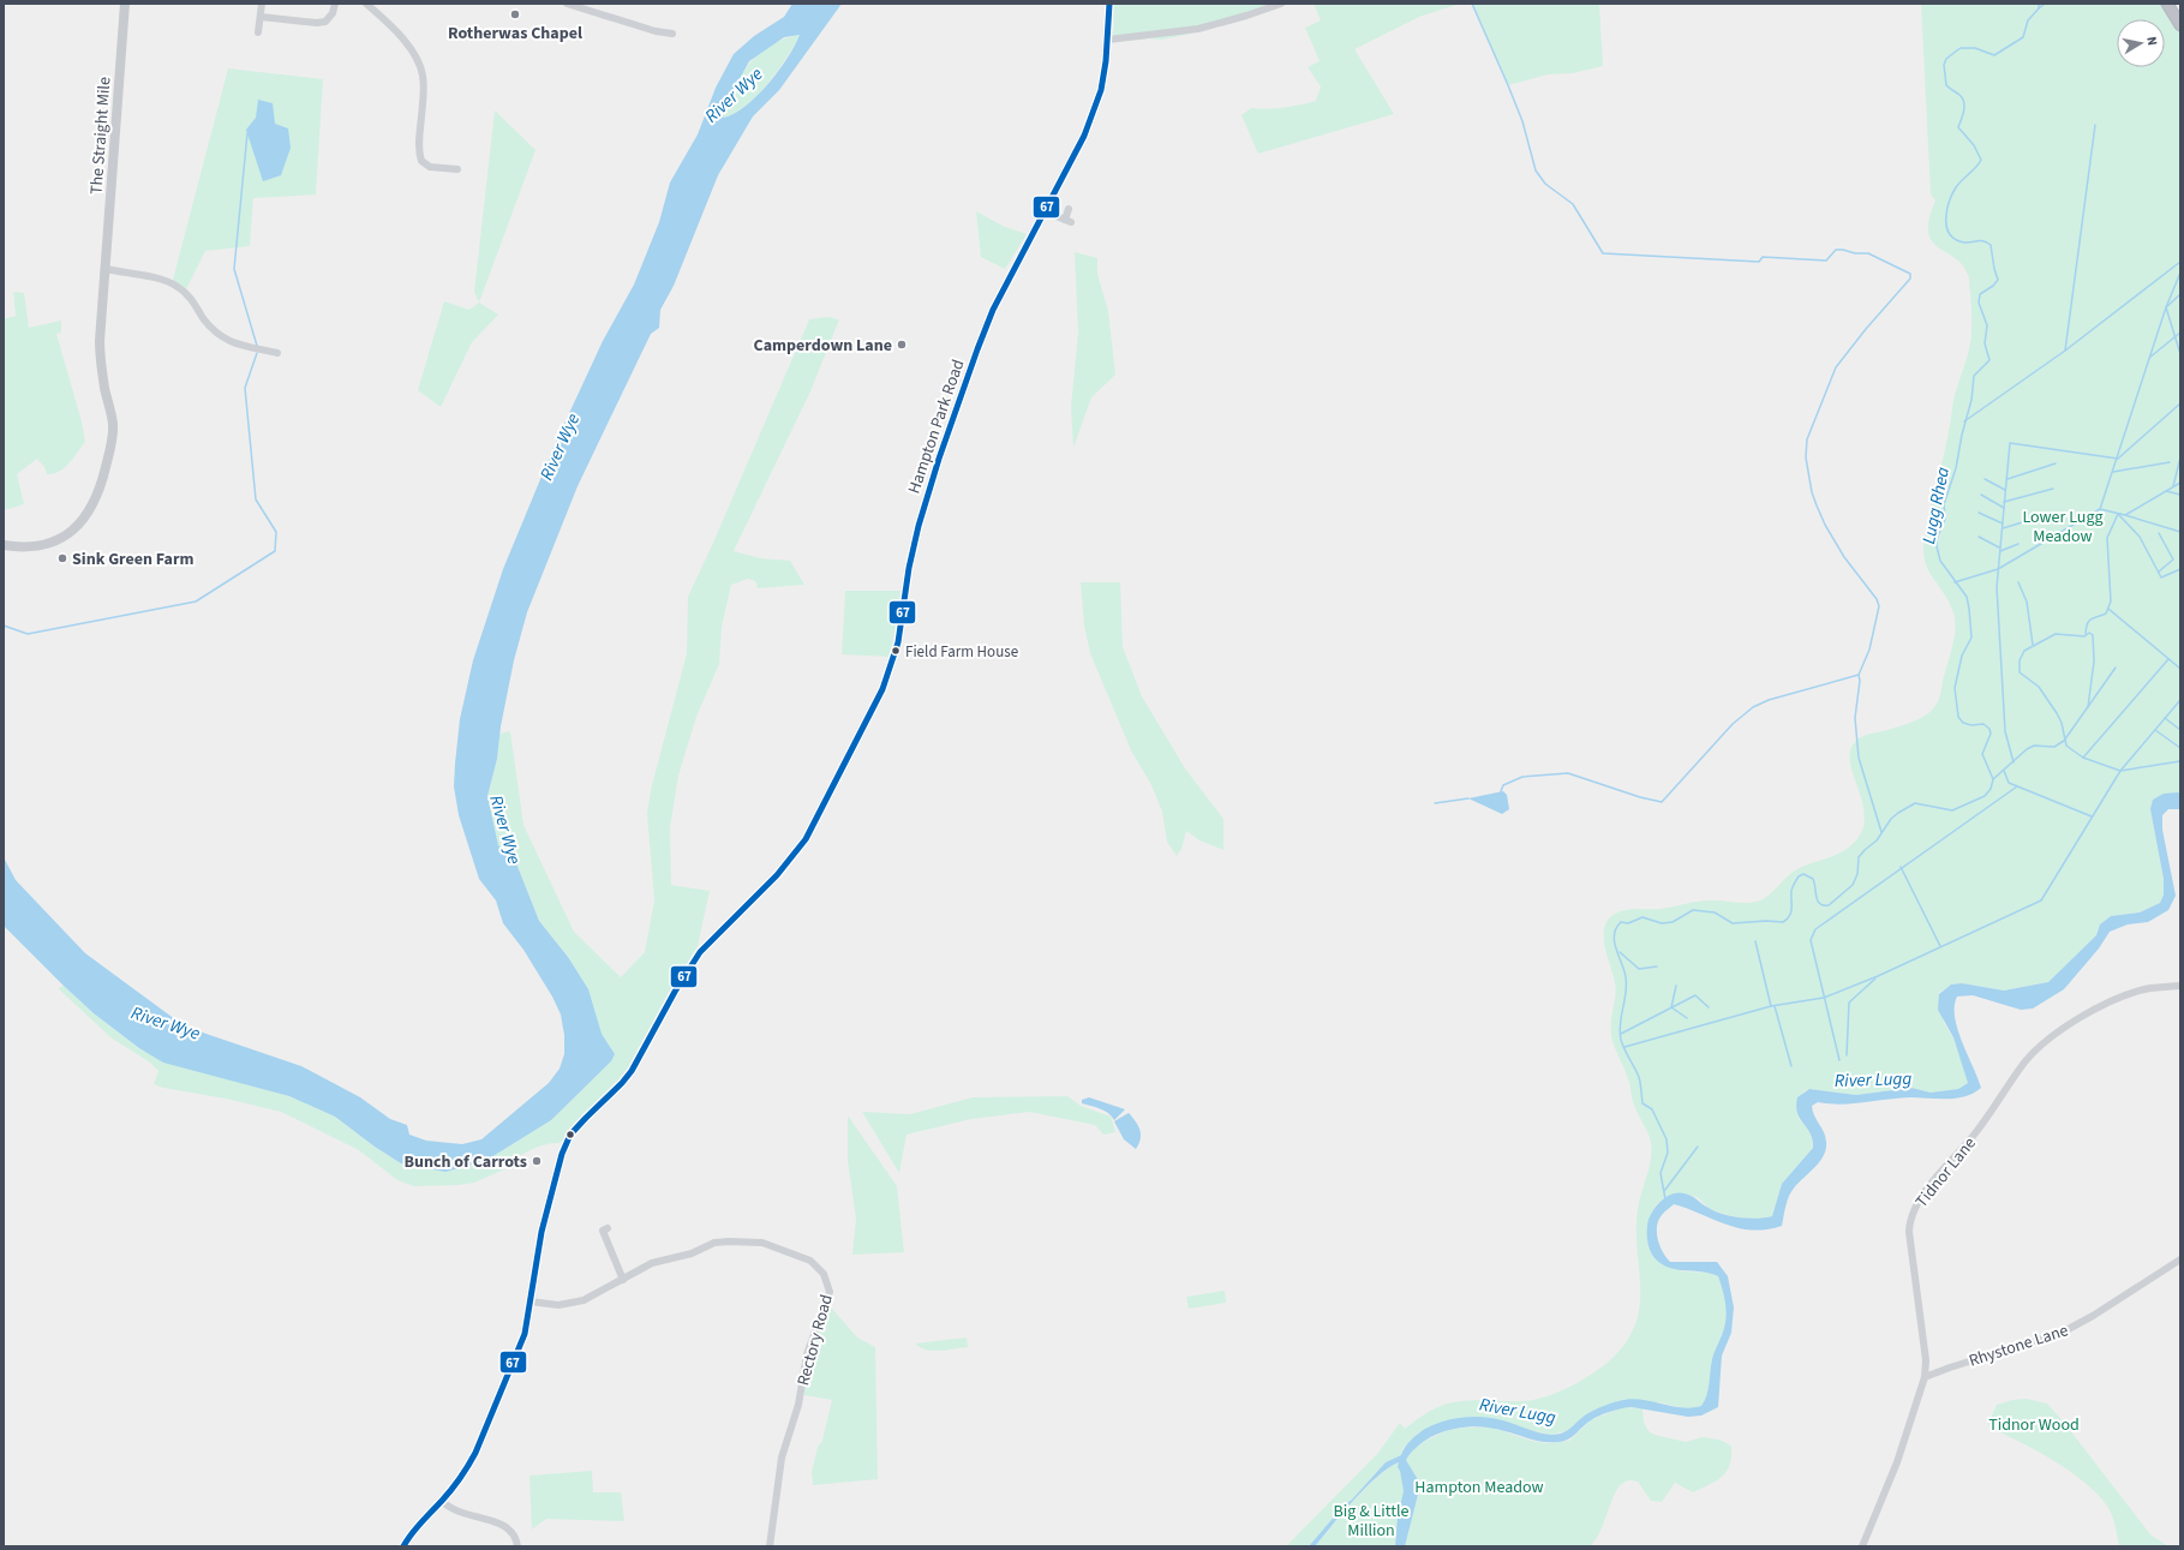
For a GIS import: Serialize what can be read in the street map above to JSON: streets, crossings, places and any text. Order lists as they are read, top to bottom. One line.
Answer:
{"streets":{"main road":["The Straight Mile","Hampton Park Road"],"street":["Tidnor Lane","Rectory Road","Rhystone Lane"]},"crossings":[["Hampton Park Road","Rectory Road"],["Tidnor Lane","Rhystone Lane"]],"water":["River Wye","Lugg Rhea","River Lugg"],"parks":["Lower Lugg Meadow","Tidnor Wood","Hampton Meadow","Big & Little Million"],"places":["Rotherwas Chapel","Camperdown Lane","Sink Green Farm","Field Farm House","Bunch of Carrots"],"lines":["transit line 67"],"north":"right"}
